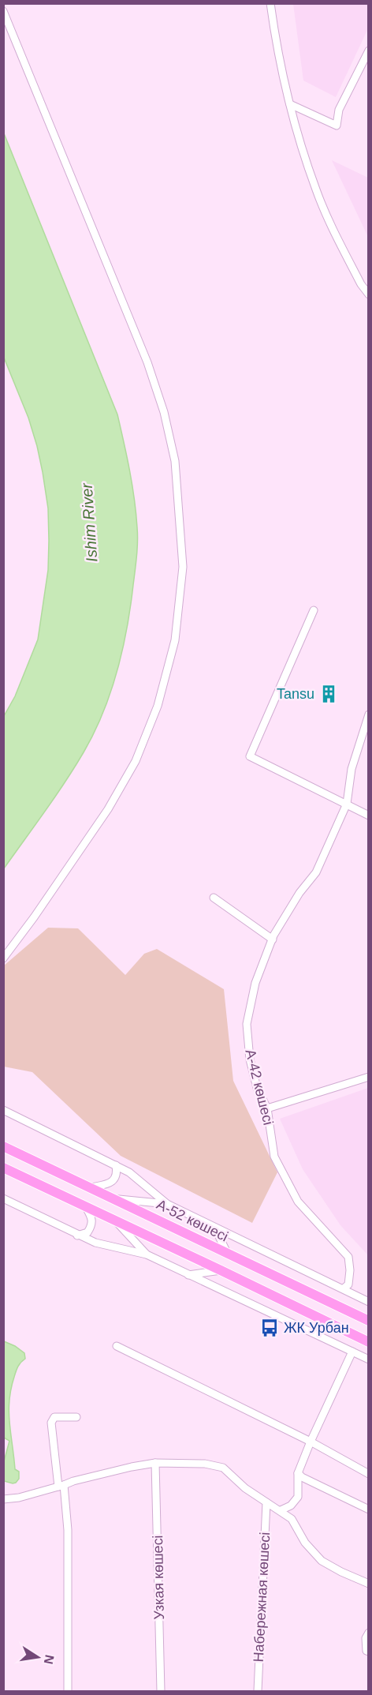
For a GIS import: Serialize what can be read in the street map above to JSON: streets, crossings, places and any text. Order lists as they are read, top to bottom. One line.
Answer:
{"streets":{"main road":["А-52 көшесі"],"street":["А-42 көшесі","Узкая көшесі","Набережная көшесі"]},"water":["Ishim River"],"places":{"building":["Tansu"],"bus stop":["ЖК Урбан"]},"north":"right"}
